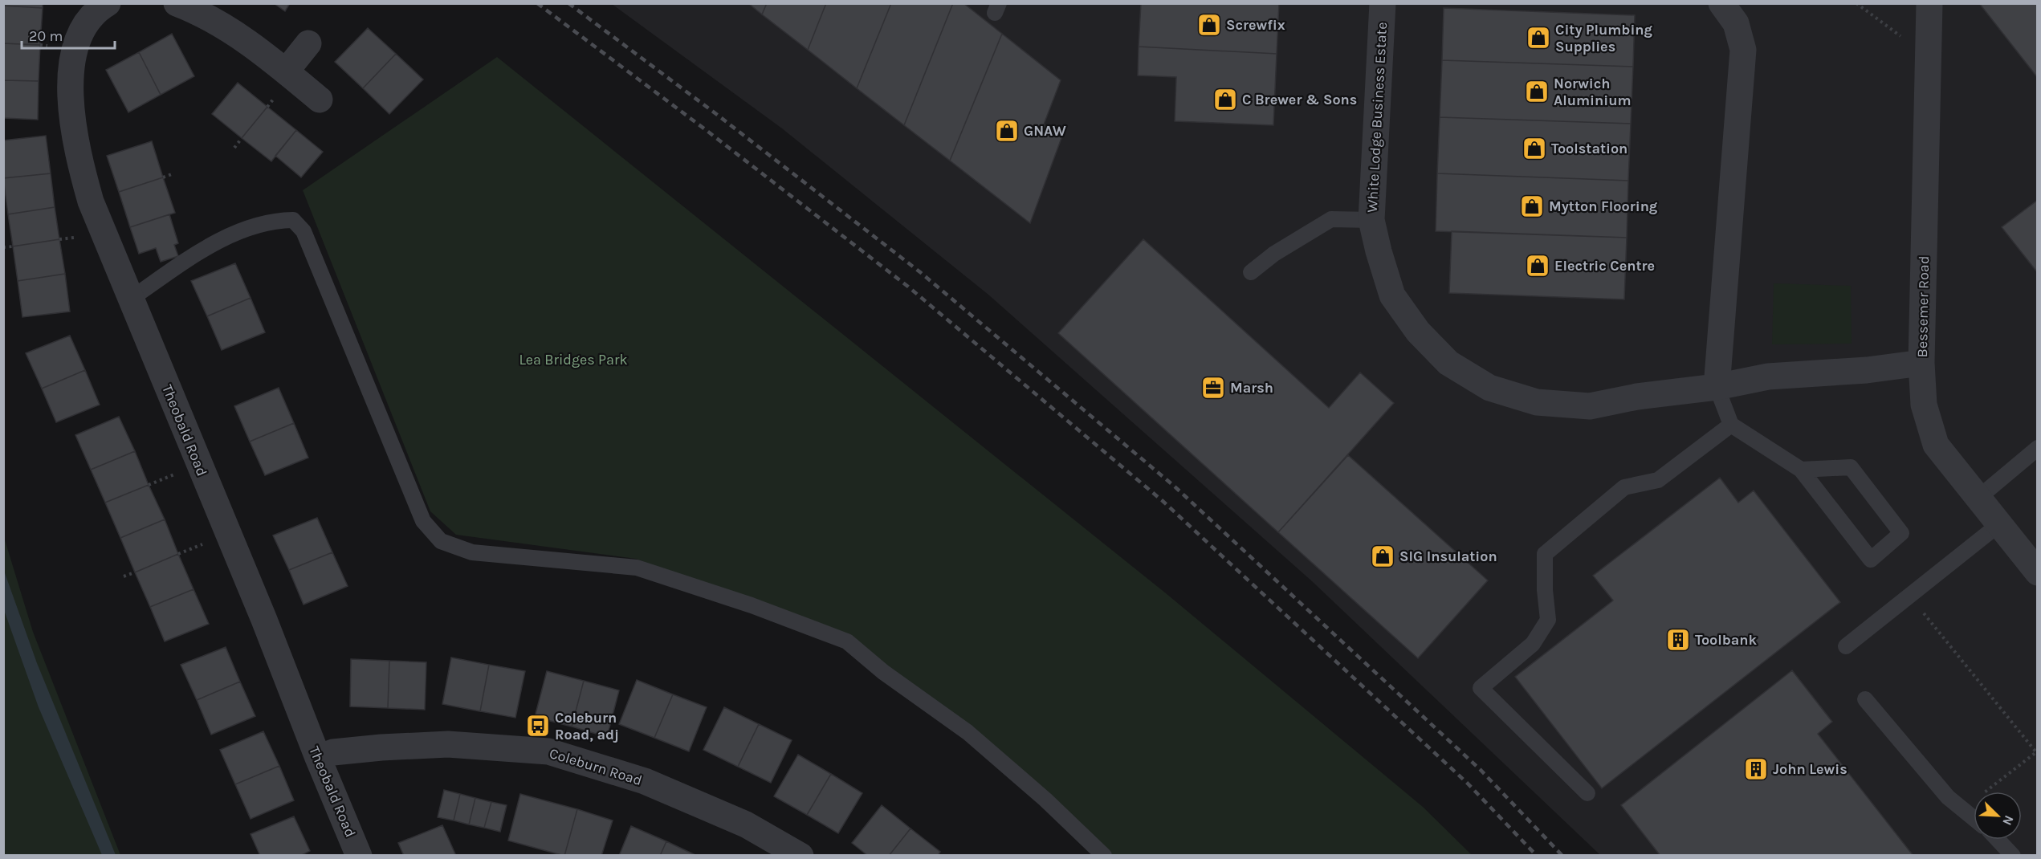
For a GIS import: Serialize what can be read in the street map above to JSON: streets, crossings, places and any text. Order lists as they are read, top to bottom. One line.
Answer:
{"streets":{"street":["White Lodge Business Estate","Bessemer Road","Theobald Road","Coleburn Road"]},"crossings":[["White Lodge Business Estate","Bessemer Road"],["Theobald Road","Coleburn Road"]],"parks":["Lea Bridges Park"],"places":{"shop":["Screwfix","City Plumbing Supplies","Norwich Aluminium","C Brewer & Sons","GNAW","Toolstation","Mytton Flooring","Electric Centre","SIG Insulation"],"office":["Marsh"],"building":["Toolbank","John Lewis"],"bus stop":["Coleburn Road, adj"]},"scale_bar":"20 m","north":"bottom right"}
